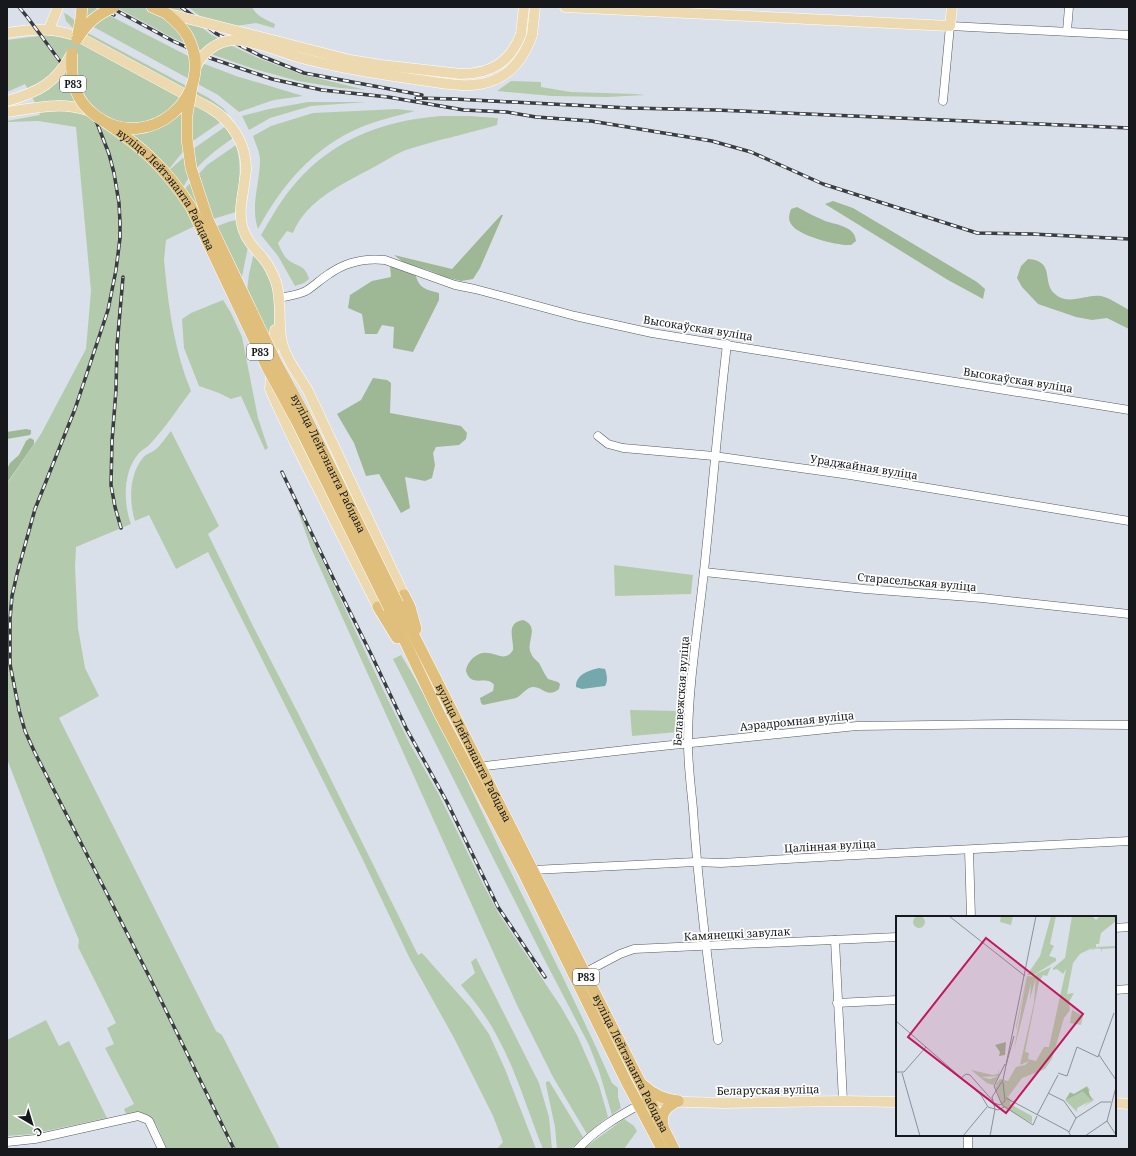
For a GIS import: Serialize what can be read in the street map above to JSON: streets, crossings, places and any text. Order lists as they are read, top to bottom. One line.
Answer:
{"streets":{"highway":["Р83","вуліца Лейтэнанта Рабцава"],"main road":["Беларуская вуліца"],"street":["Высокаўская вуліца","Ураджайная вуліца","Старасельская вуліца","Белавежская вуліца","Аэрадромная вуліца","Цалінная вуліца","Камянецкі завулак"]},"crossings":[["Р83","вуліца Лейтэнанта Рабцава"],["вуліца Лейтэнанта Рабцава","Высокаўская вуліца"],["вуліца Лейтэнанта Рабцава","Аэрадромная вуліца"],["вуліца Лейтэнанта Рабцава","Цалінная вуліца"],["вуліца Лейтэнанта Рабцава","Камянецкі завулак"],["вуліца Лейтэнанта Рабцава","Беларуская вуліца"],["Высокаўская вуліца","Белавежская вуліца"],["Ураджайная вуліца","Белавежская вуліца"],["Старасельская вуліца","Белавежская вуліца"],["Белавежская вуліца","Аэрадромная вуліца"],["Белавежская вуліца","Цалінная вуліца"],["Белавежская вуліца","Камянецкі завулак"]],"north":"bottom right"}
